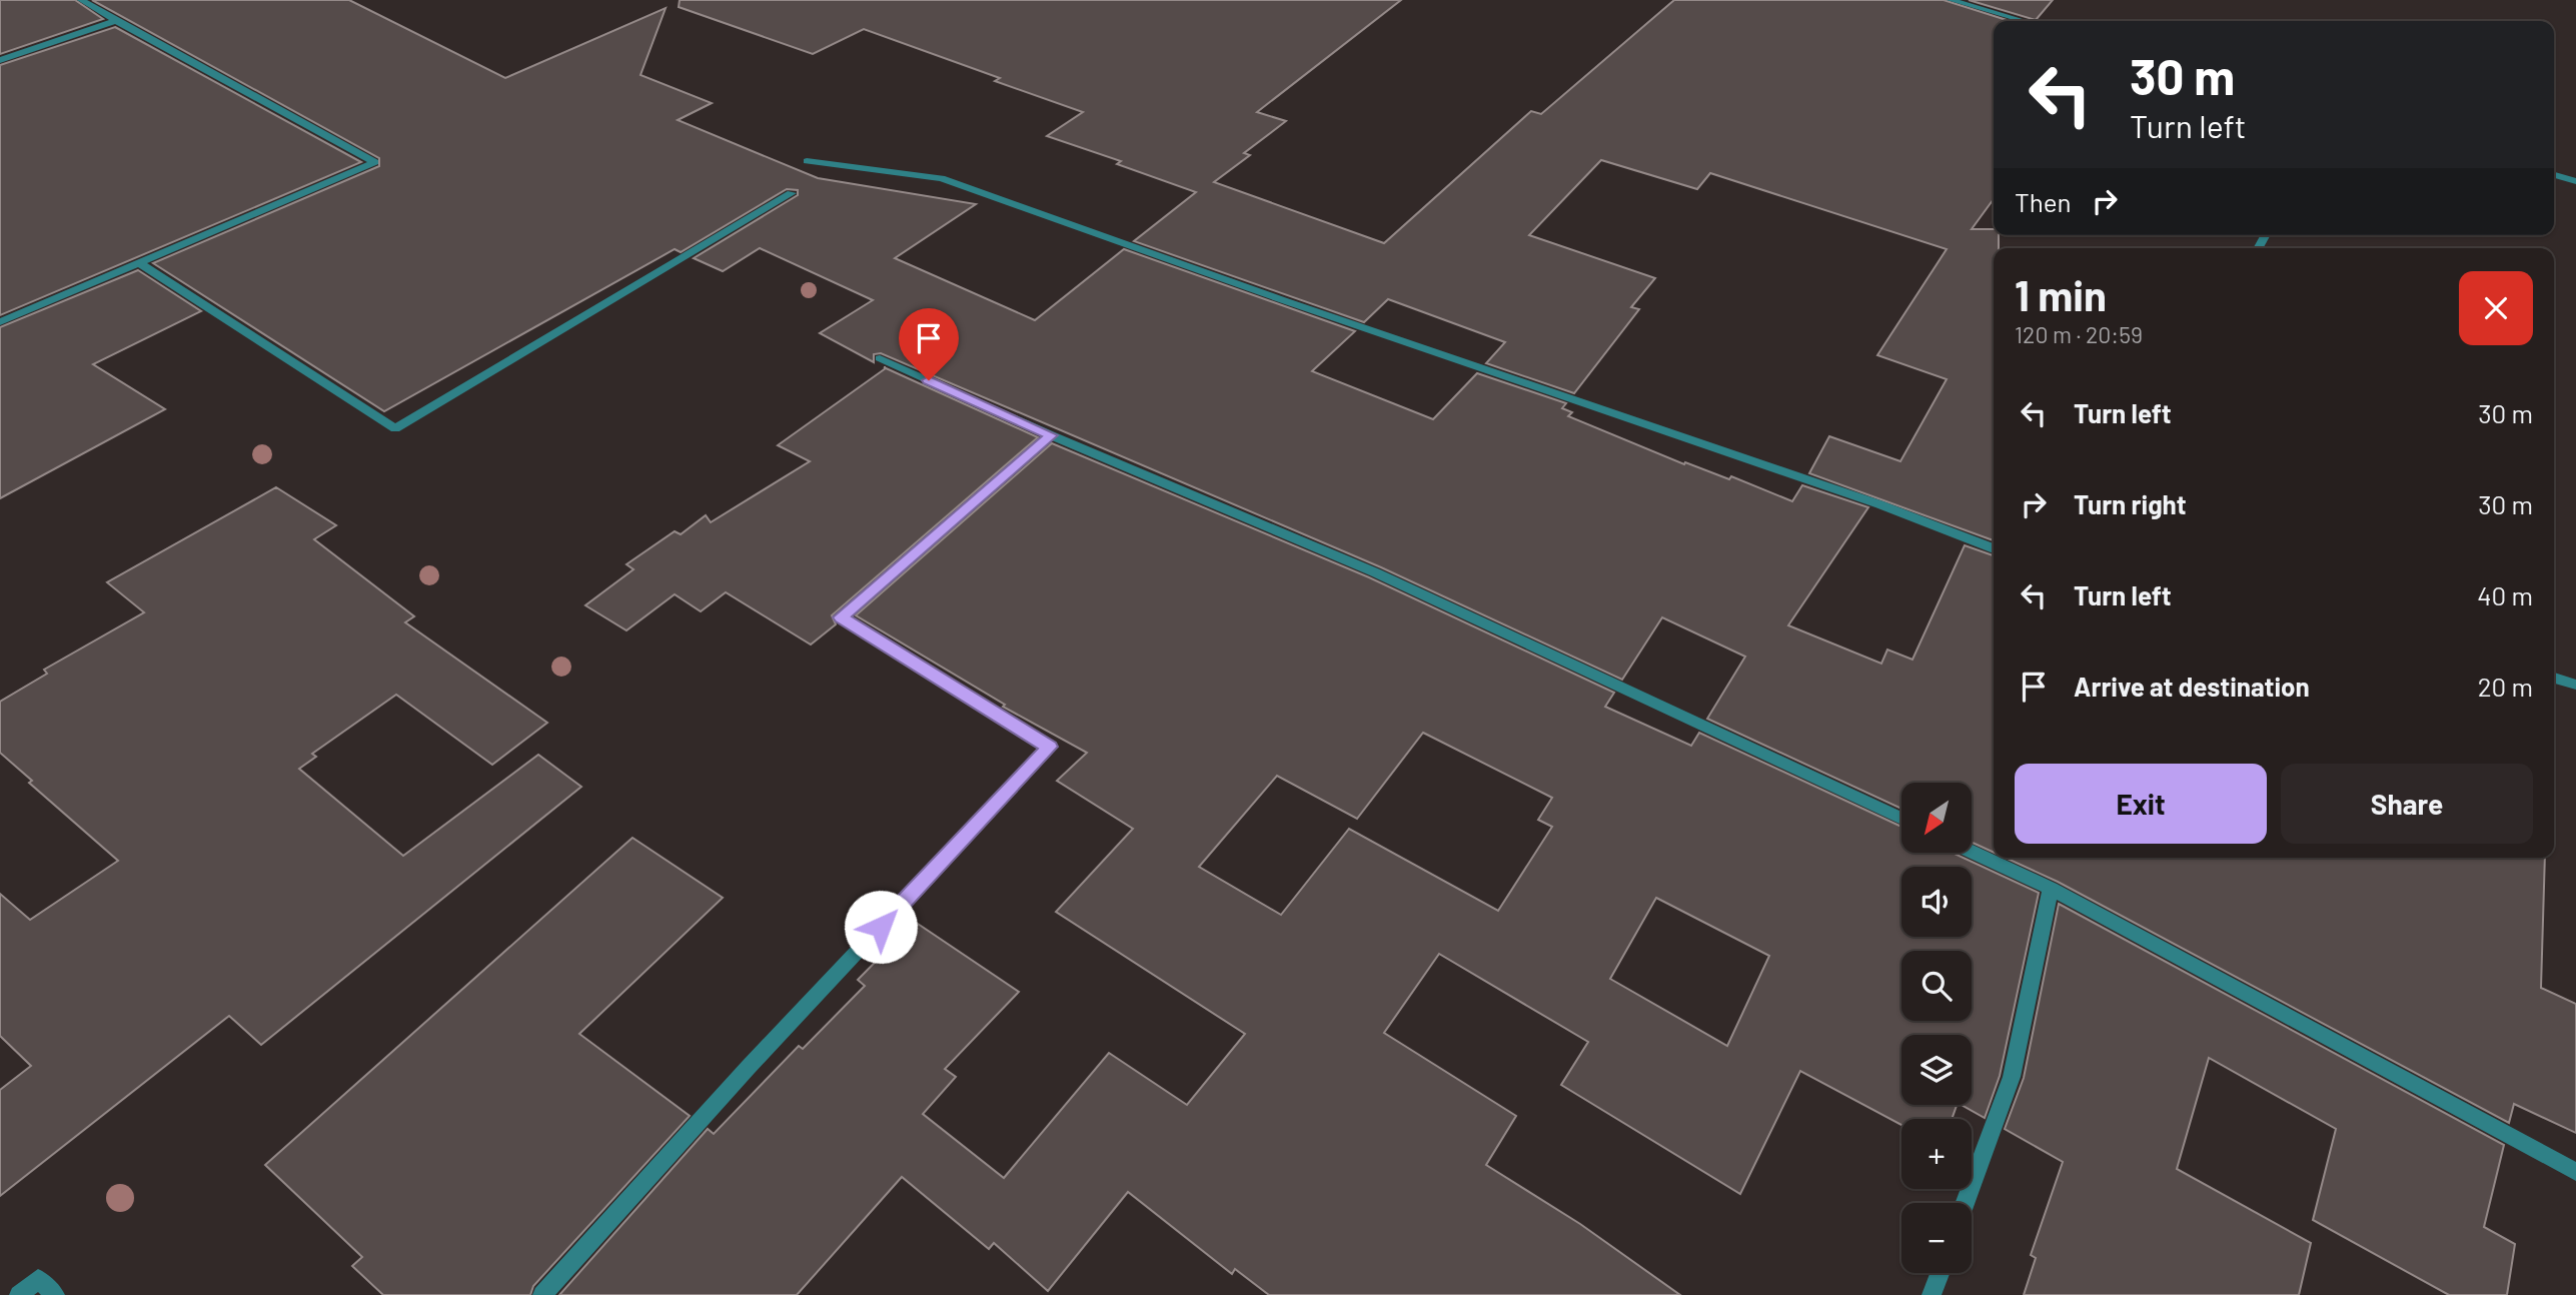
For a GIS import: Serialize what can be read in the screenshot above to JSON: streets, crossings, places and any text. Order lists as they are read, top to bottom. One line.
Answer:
{"north":"bottom left","page":{"turn":["30 m","Turn left"],"then":"Then","heading":["1 min","120 m · 20:59"],"list":[{"name":"Turn left","value":"30 m"},{"name":"Turn right","value":"30 m"},{"name":"Turn left","value":"40 m"},{"name":"Arrive at destination","value":"20 m"}],"buttons":["Exit","Share"],"map_buttons":["+","−"]}}
